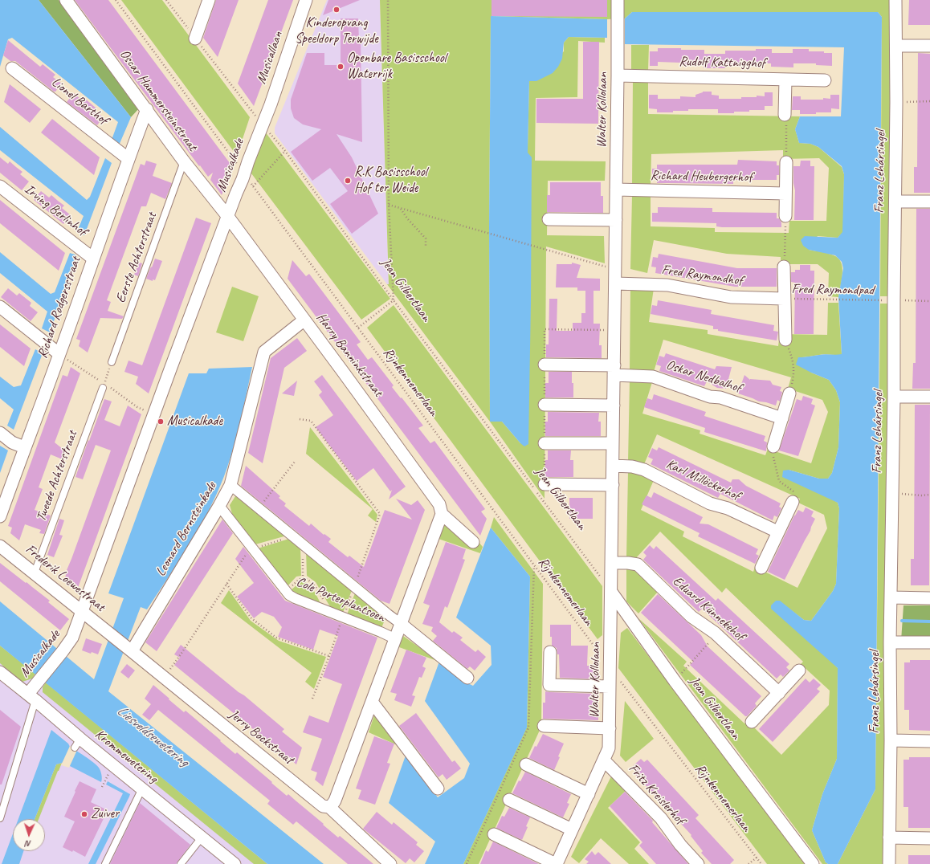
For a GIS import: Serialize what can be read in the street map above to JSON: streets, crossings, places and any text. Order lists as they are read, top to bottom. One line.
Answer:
{"streets":{"street":["Musicallaan","Rudolf Kattnigghof","Oscar Hammersteinstraat","Lionel Barthof","Walter Kollolaan","Musicalkade","Franz Lehársingel","Richard Heubergerhof","Irving Berlinhof","Fred Raymondhof","Jean Gilbertlaan","Richard Rodgersstraat","Harry Banninkstraat","Oskar Nedbalhof","Karl Millöckerhof","Leonard Bernsteinkade","Frederik Loewestraat","Cole Porterplantsoen","Eduard Künnekehof","Jerry Bockstraat","Krommewetering","Fritz Kreislerhof"],"lane":["Eerste Achterstraat","Tweede Achterstraat"],"path":["Fred Raymondpad","Rijnkennemerlaan"]},"crossings":[["Musicallaan","Musicalkade"],["Musicallaan","Jean Gilbertlaan"],["Rudolf Kattnigghof","Walter Kollolaan"],["Oscar Hammersteinstraat","Musicalkade"],["Oscar Hammersteinstraat","Eerste Achterstraat"],["Oscar Hammersteinstraat","Richard Rodgersstraat"],["Oscar Hammersteinstraat","Harry Banninkstraat"],["Lionel Barthof","Richard Rodgersstraat"],["Walter Kollolaan","Richard Heubergerhof"],["Walter Kollolaan","Fred Raymondhof"],["Walter Kollolaan","Jean Gilbertlaan"],["Walter Kollolaan","Oskar Nedbalhof"],["Walter Kollolaan","Rijnkennemerlaan"],["Walter Kollolaan","Karl Millöckerhof"],["Walter Kollolaan","Eduard Künnekehof"],["Walter Kollolaan","Fritz Kreislerhof"],["Musicalkade","Jean Gilbertlaan"],["Musicalkade","Harry Banninkstraat"],["Musicalkade","Frederik Loewestraat"],["Musicalkade","Krommewetering"],["Irving Berlinhof","Richard Rodgersstraat"],["Fred Raymondhof","Fred Raymondpad"],["Jean Gilbertlaan","Rijnkennemerlaan"],["Harry Banninkstraat","Leonard Bernsteinkade"],["Tweede Achterstraat","Frederik Loewestraat"],["Leonard Bernsteinkade","Cole Porterplantsoen"],["Leonard Bernsteinkade","Jerry Bockstraat"],["Frederik Loewestraat","Jerry Bockstraat"]],"water":["Liesveldsewetering"],"places":["Kinderopvang Speeldorp Terwijde","Openbare Basisschool Waterrijk","R.K Basisschool Hof ter Weide","Musicalkade","Zuiver"],"north":"bottom"}
